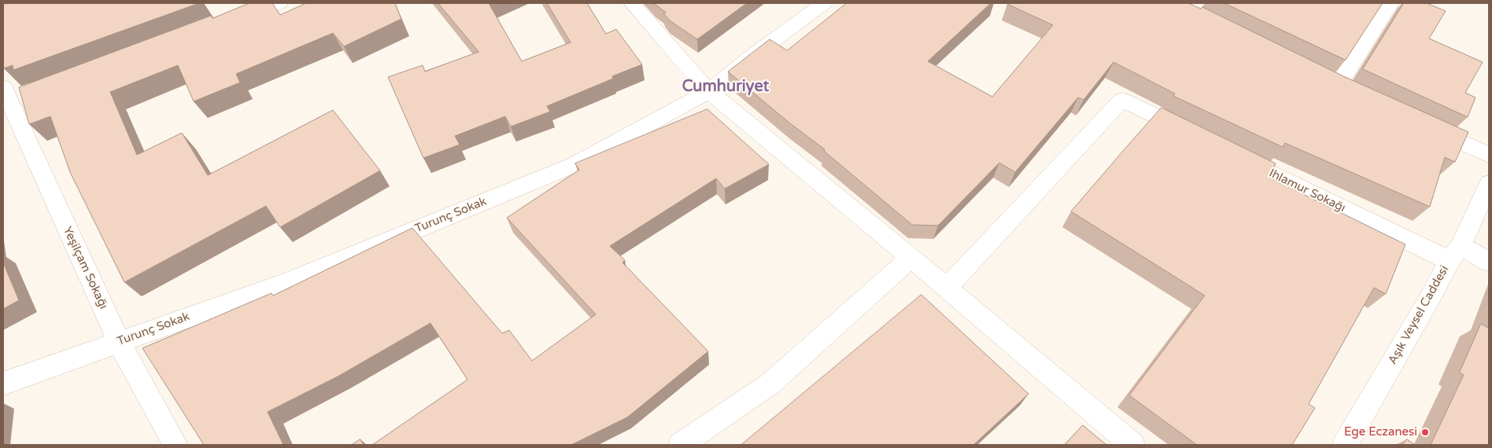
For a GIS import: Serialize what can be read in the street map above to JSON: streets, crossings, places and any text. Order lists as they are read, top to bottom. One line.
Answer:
{"streets":{"street":["Ihlamur Sokağı","Turunç Sokak","Yeşilçam Sokağı","Aşık Veysel Caddesi"]},"crossings":[["Ihlamur Sokağı","Aşık Veysel Caddesi"],["Turunç Sokak","Yeşilçam Sokağı"]],"districts":["Cumhuriyet"],"places":["Ege Eczanesi"]}
